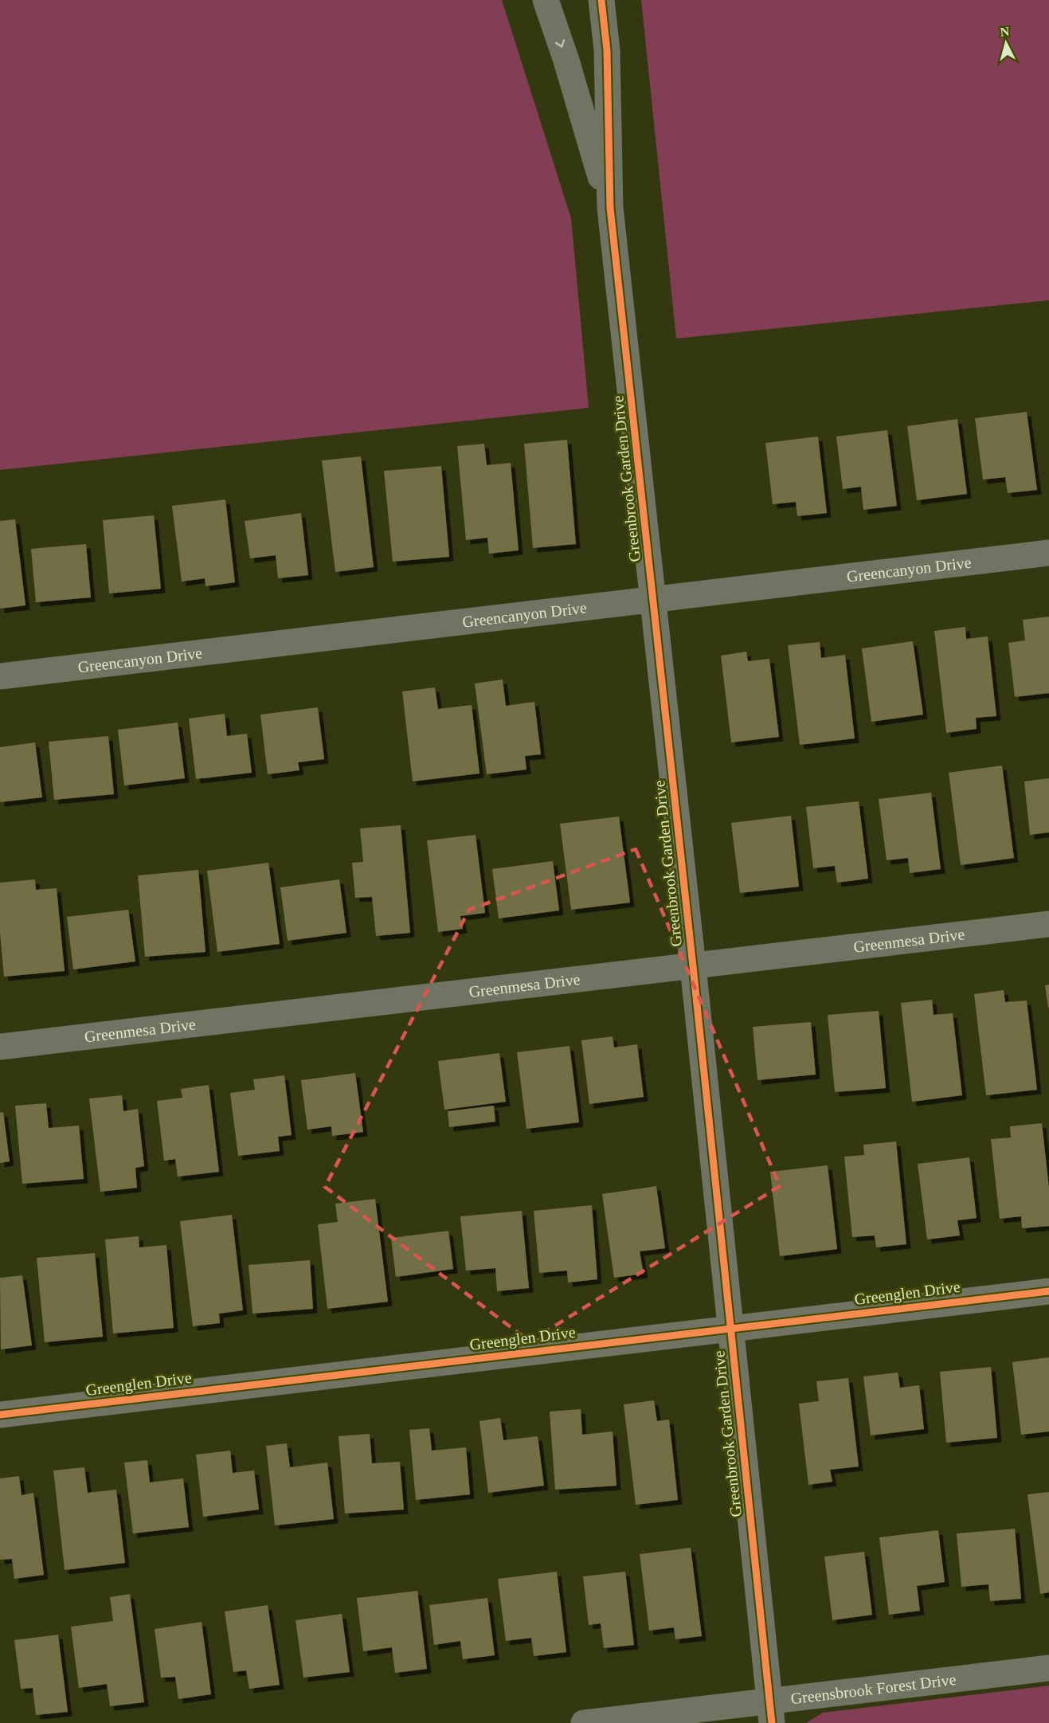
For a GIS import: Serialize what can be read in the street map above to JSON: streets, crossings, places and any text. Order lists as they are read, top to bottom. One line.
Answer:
{"streets":{"street":["Greenbrook Garden Drive","Greencanyon Drive","Greenmesa Drive","Greenglen Drive","Greensbrook Forest Drive"]},"crossings":[["Greenbrook Garden Drive","Greencanyon Drive"],["Greenbrook Garden Drive","Greenmesa Drive"],["Greenbrook Garden Drive","Greenglen Drive"],["Greenbrook Garden Drive","Greensbrook Forest Drive"]],"north":"top"}
